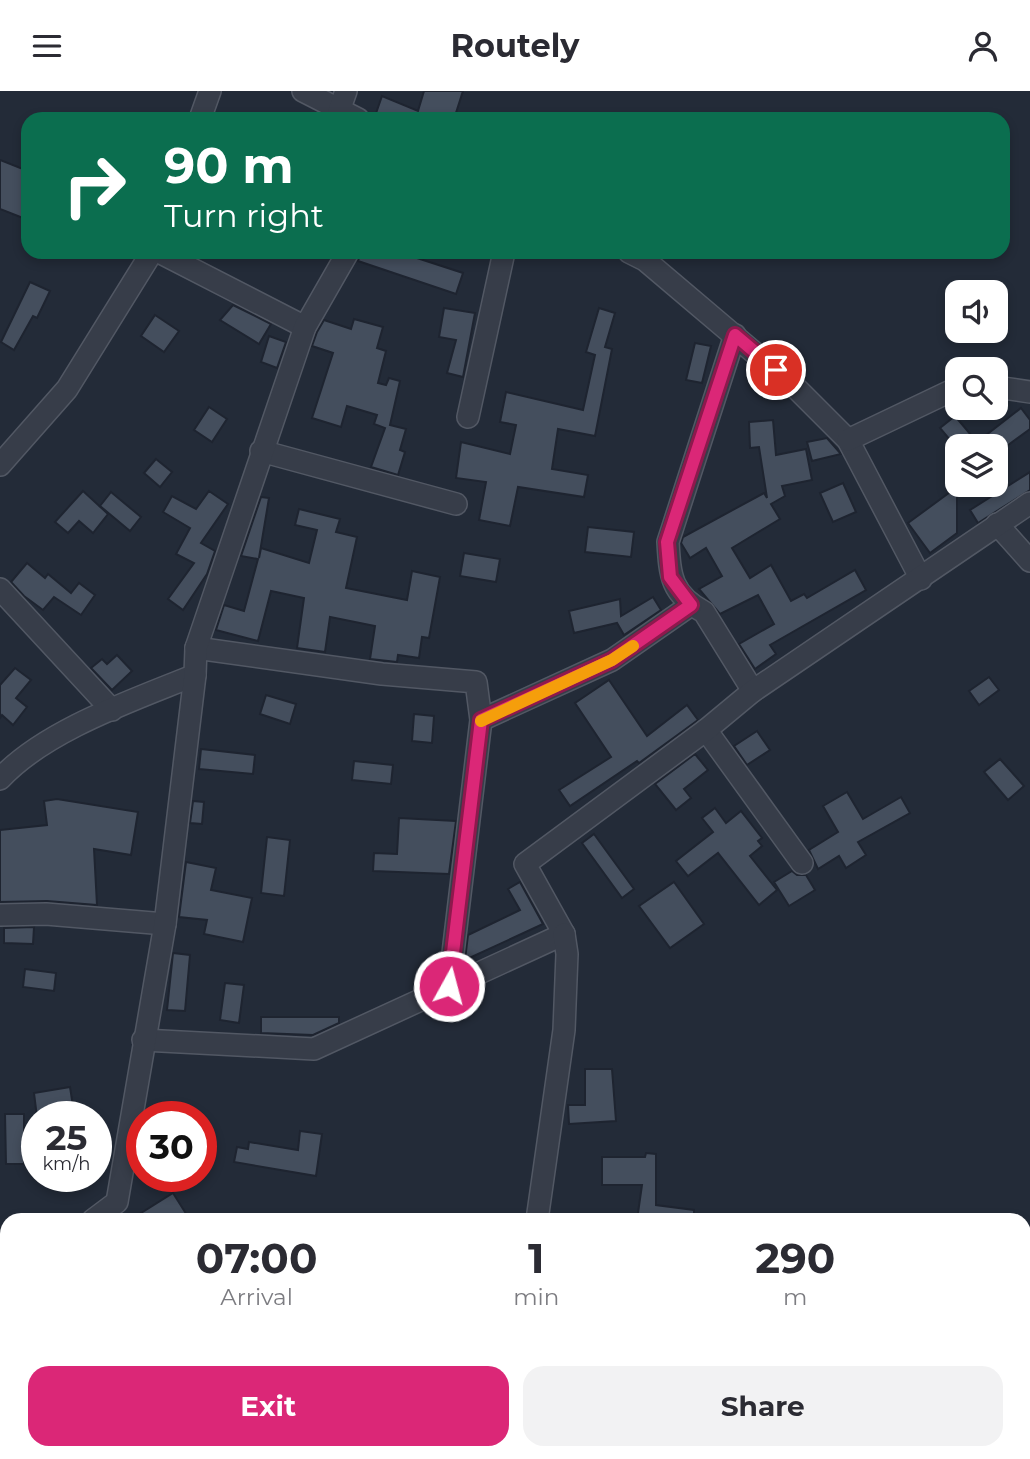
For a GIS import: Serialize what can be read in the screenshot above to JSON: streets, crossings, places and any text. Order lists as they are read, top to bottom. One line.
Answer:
{"page":{"header":"Routely","turn":["90 m","Turn right"],"speed":"25 km/h","limit":"30","eta":["07:00","Arrival","1","min","290","m"],"buttons":["Exit","Share"]}}
